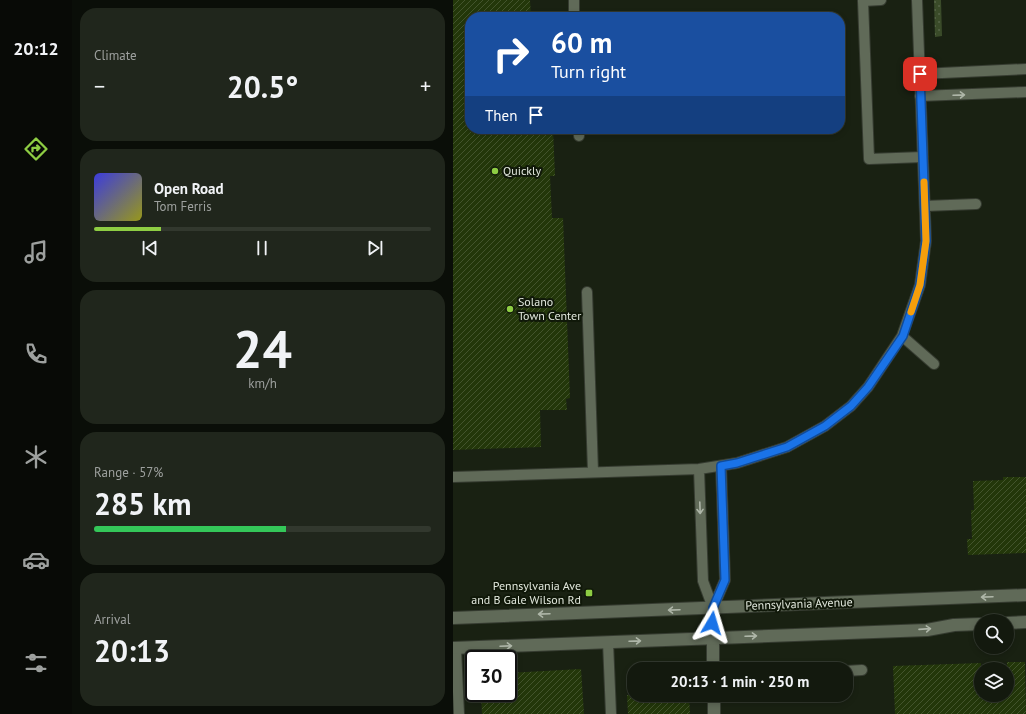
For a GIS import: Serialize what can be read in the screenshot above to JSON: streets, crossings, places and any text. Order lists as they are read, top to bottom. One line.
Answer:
{"streets":{"main road":["Pennsylvania Avenue"]},"places":{"other":["Quickly","Solano Town Center"],"transit":["Pennsylvania Ave and B Gale Wilson Rd"]},"page":{"tabs":"20:12","tile":["Climate",["24","km/h"],["Range · 57%","285 km"],["Arrival","20:13"]],"turn":["60 m","Turn right"],"heat":["−","20.5°","+"],"then":"Then","song":["Open Road","Tom Ferris"],"limit":"30","trip":"20:13 · 1 min · 250 m"}}
